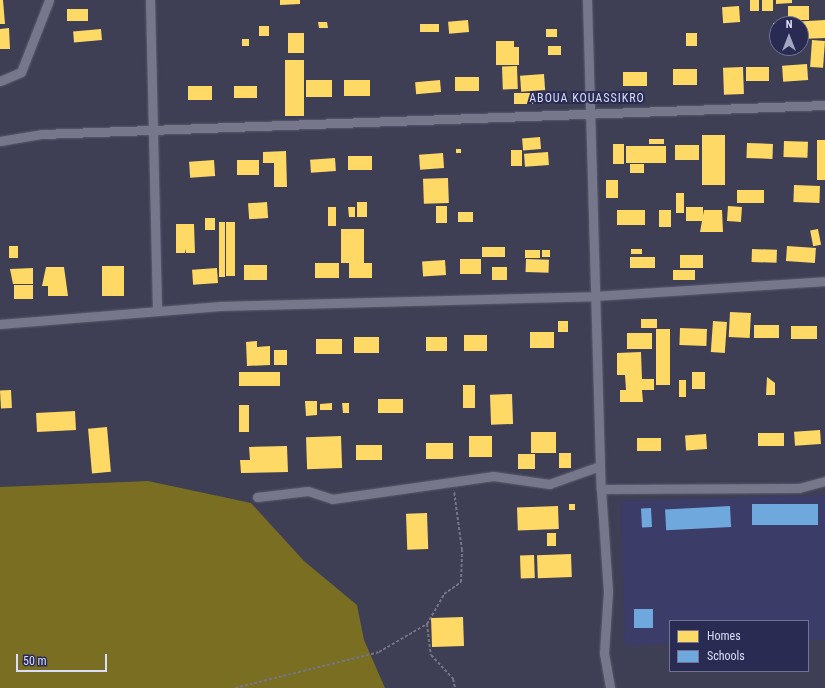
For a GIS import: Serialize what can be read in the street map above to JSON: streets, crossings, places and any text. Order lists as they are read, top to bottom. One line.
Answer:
{"districts":["ABOUA KOUASSIKRO"],"legend":["Homes","Schools"],"scale_bar":"50 m","north":"top"}
